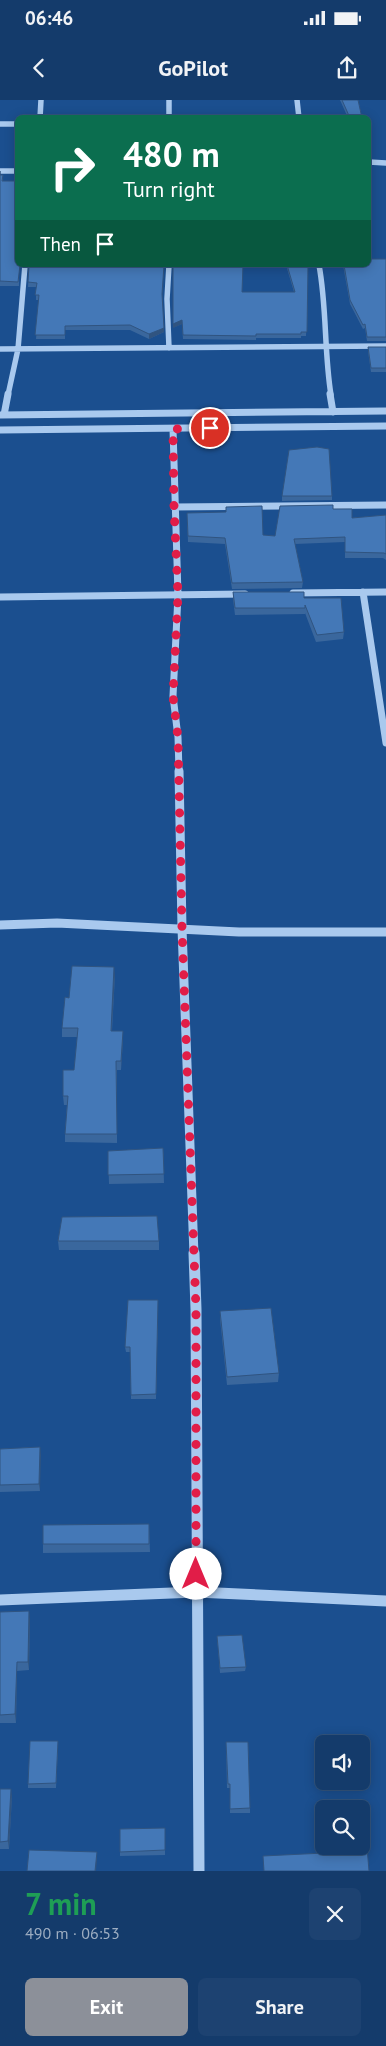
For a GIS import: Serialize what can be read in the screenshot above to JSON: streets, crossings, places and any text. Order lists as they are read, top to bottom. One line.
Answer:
{"page":{"status":"06:46","header":"GoPilot","turn":["480 m","Turn right"],"then":"Then","heading":["7 min","490 m · 06:53"],"buttons":["Exit","Share"]}}
